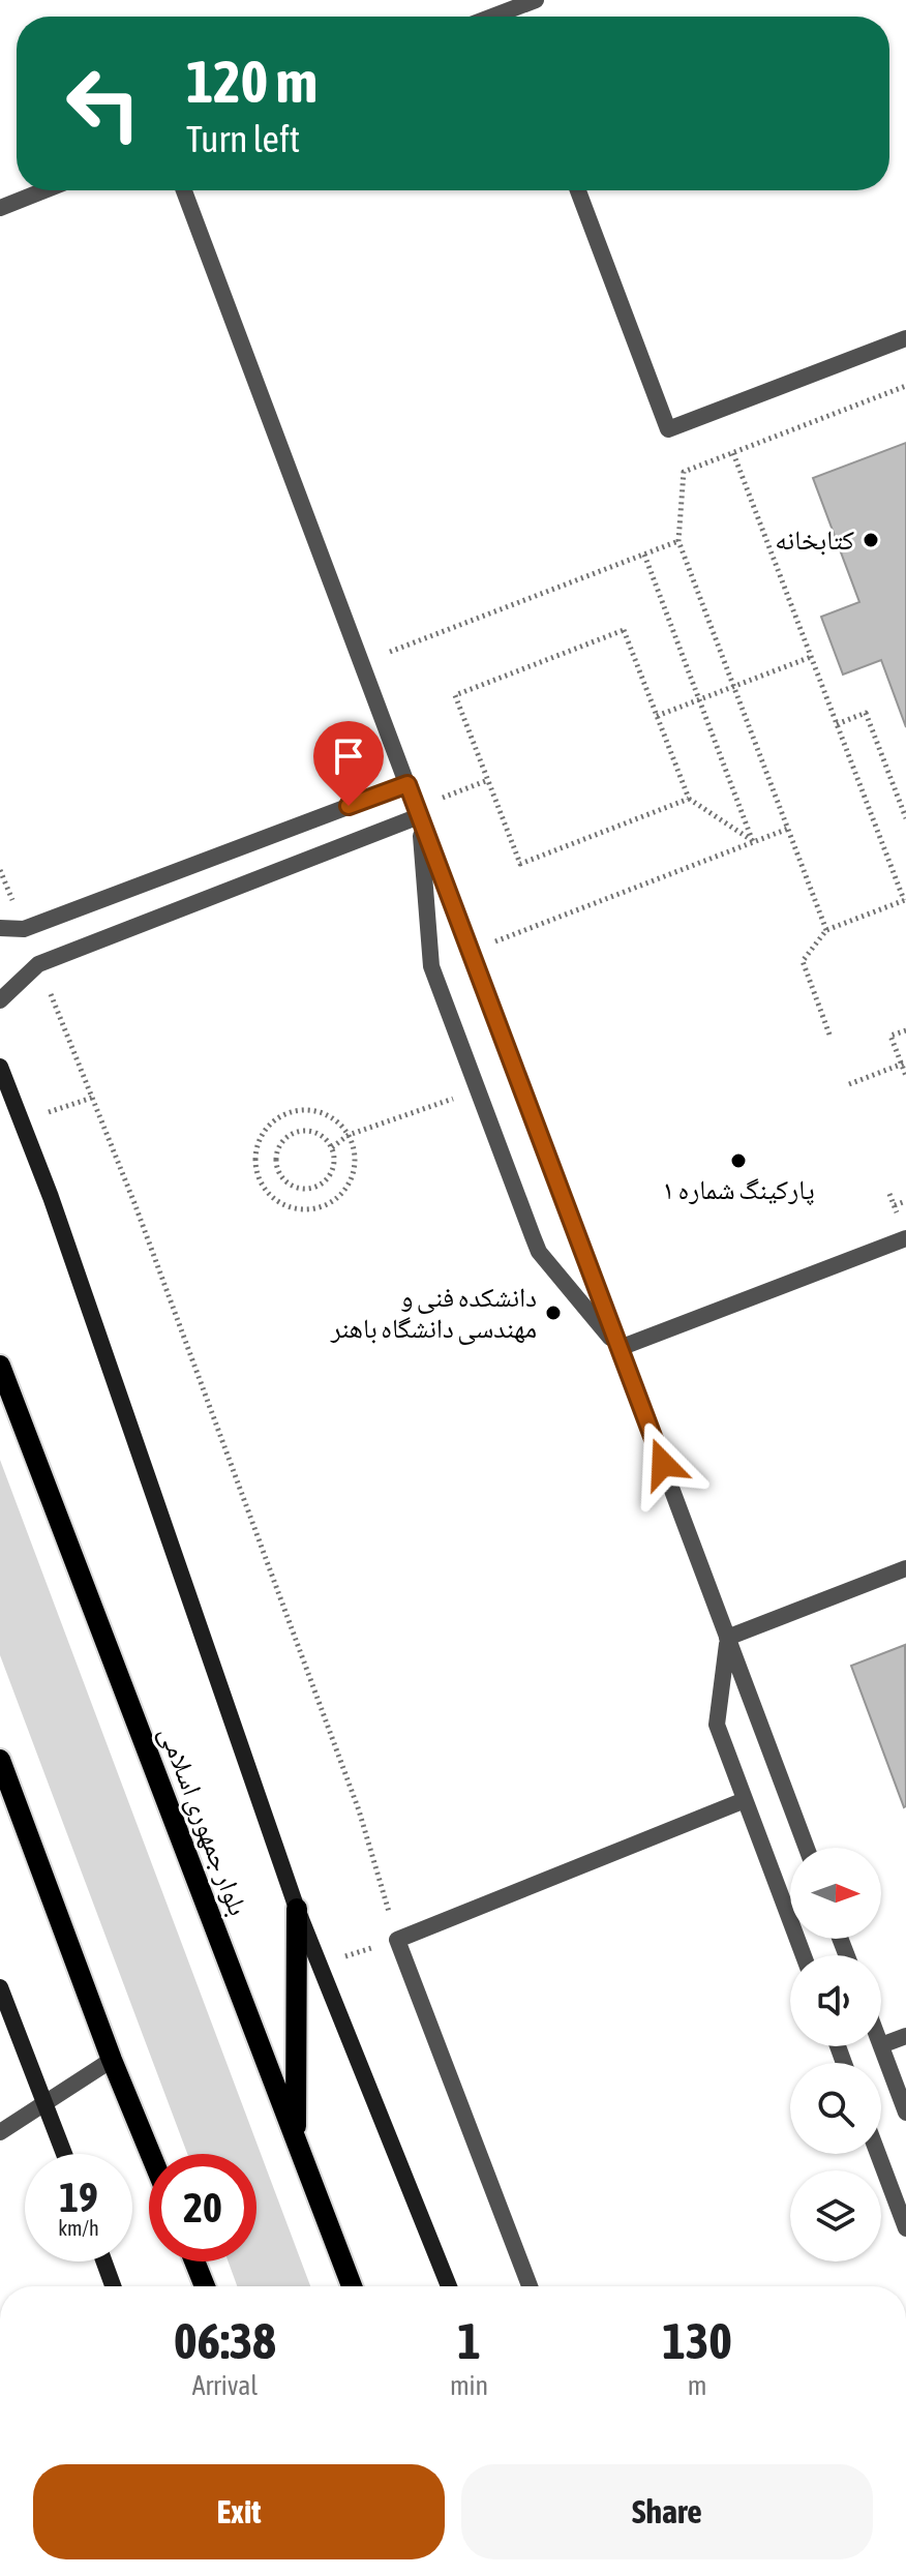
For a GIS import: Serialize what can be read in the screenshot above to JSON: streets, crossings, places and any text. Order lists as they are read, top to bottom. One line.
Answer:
{"streets":{"main road":["بلوار جمهوری اسلامی"]},"places":["کتابخانه","پارکینگ شماره ۱","دانشکده فنی و مهندسی دانشگاه باهنر"],"north":"right","page":{"turn":["120 m","Turn left"],"speed":"19 km/h","limit":"20","eta":["06:38","Arrival","1","min","130","m"],"buttons":["Exit","Share"]}}
